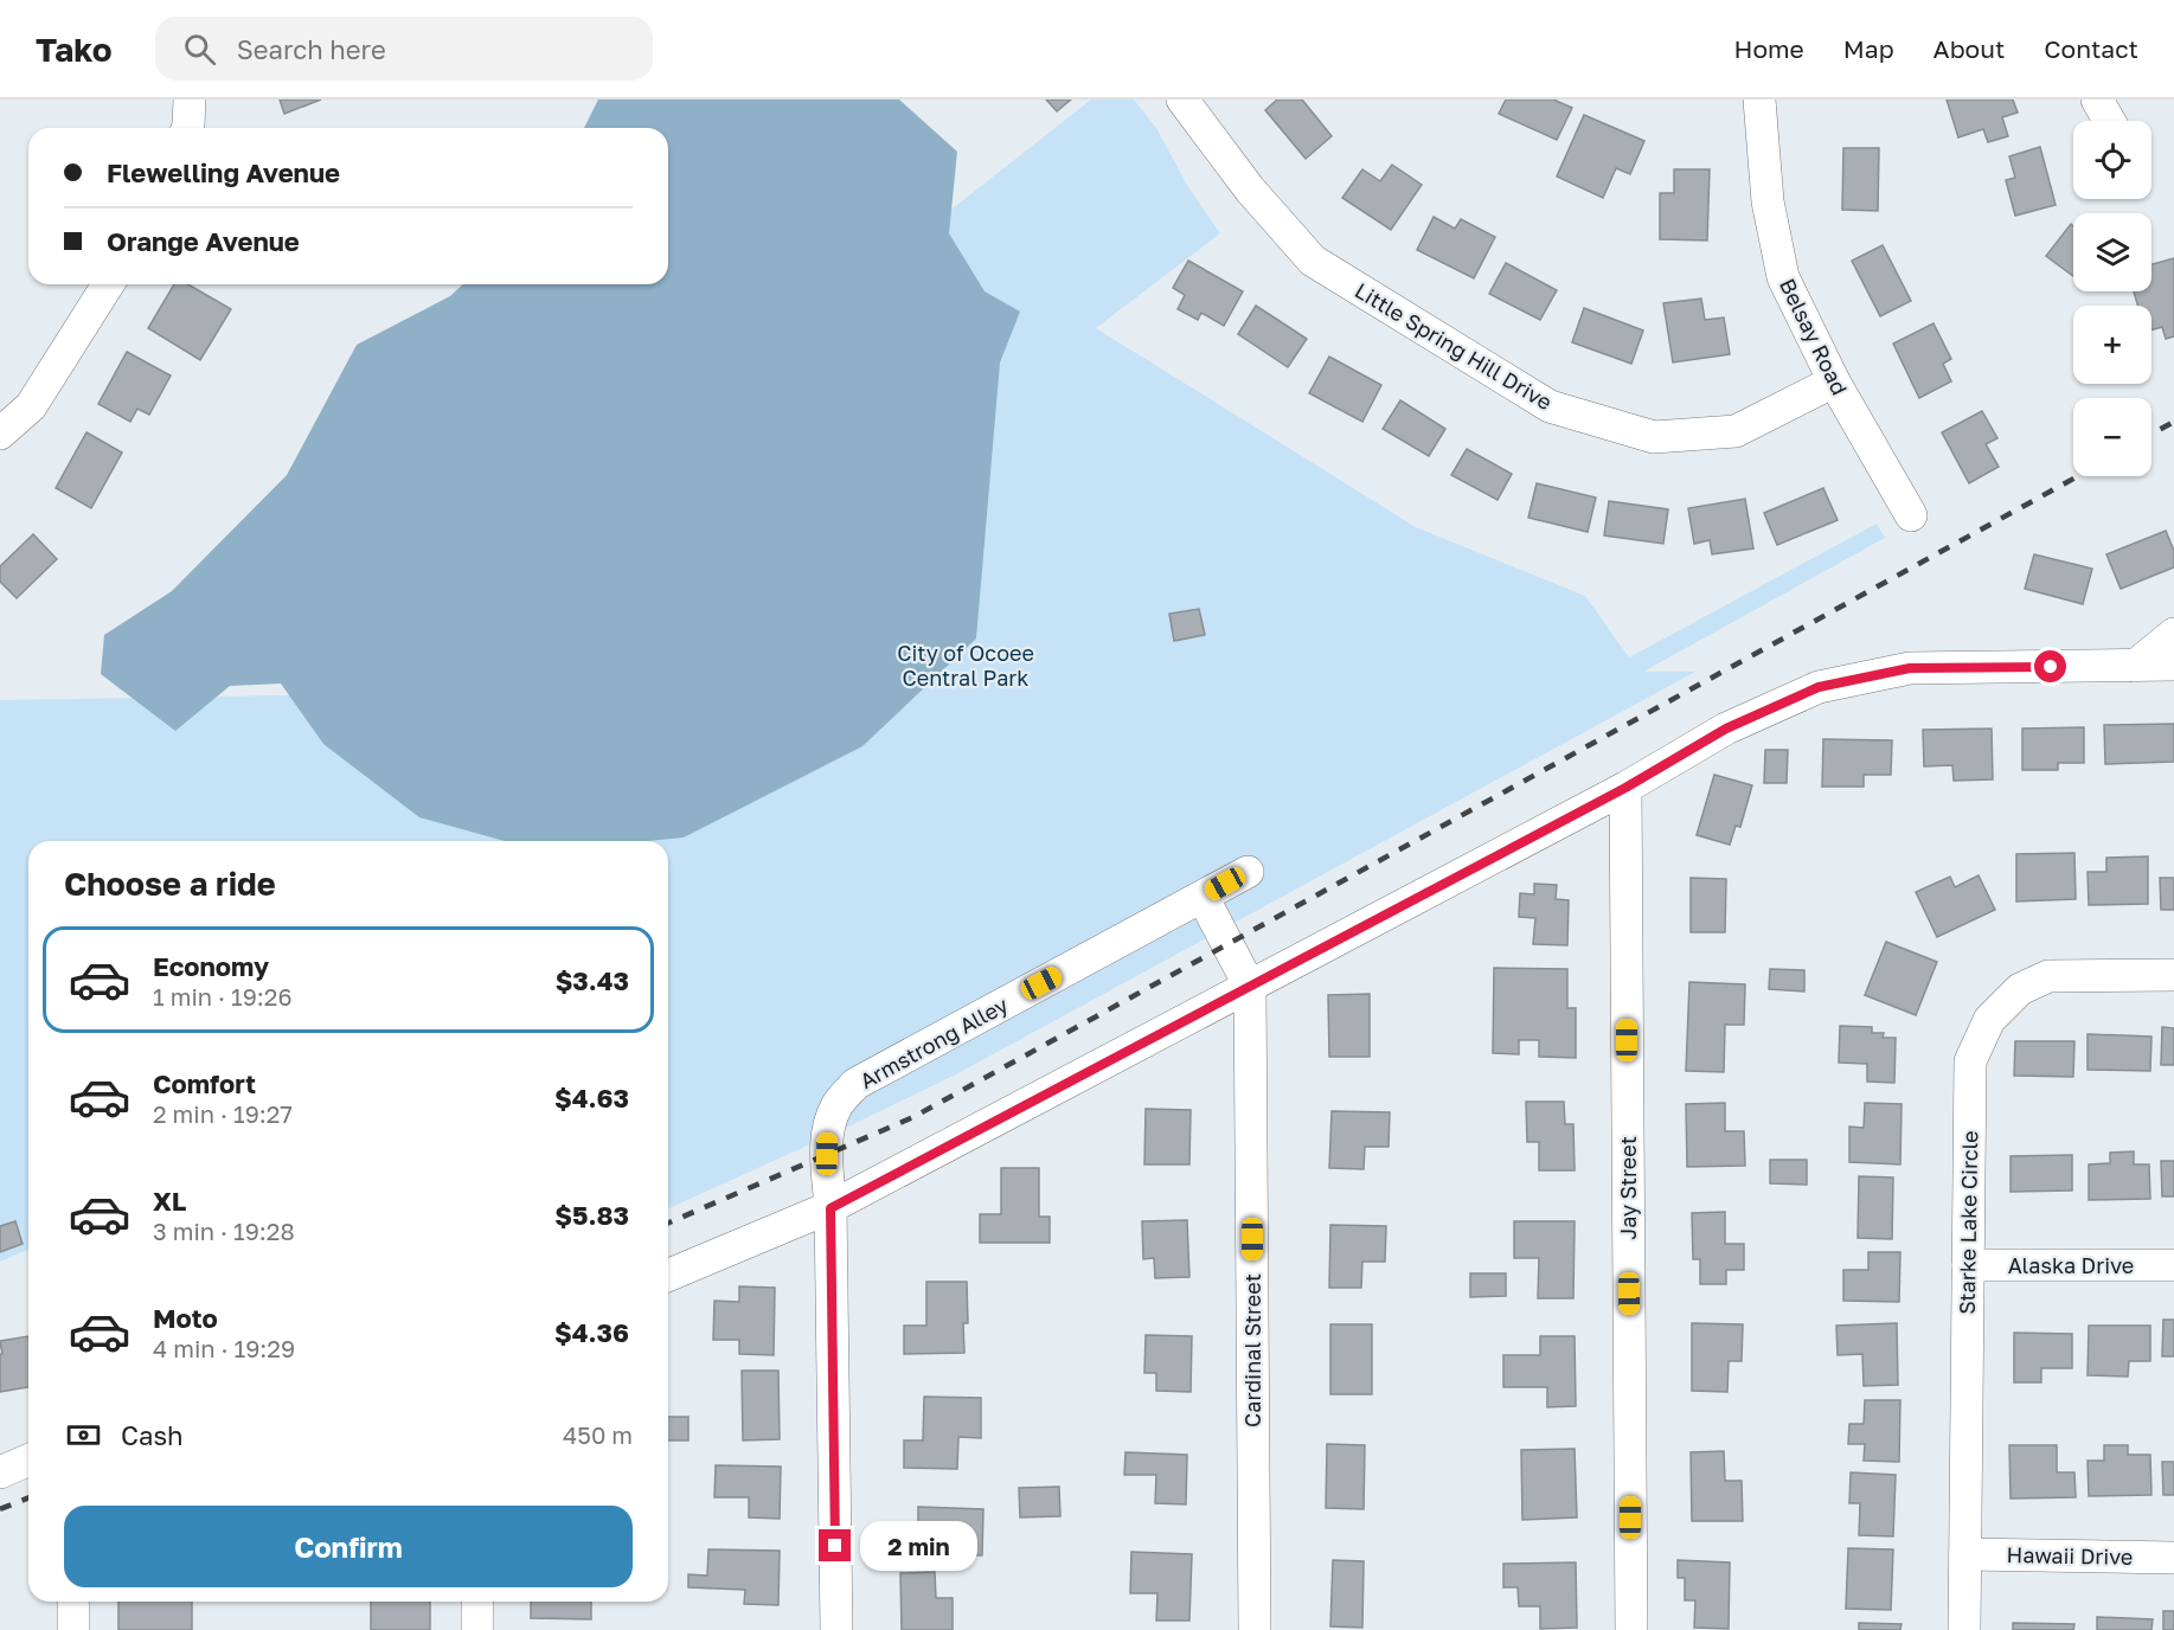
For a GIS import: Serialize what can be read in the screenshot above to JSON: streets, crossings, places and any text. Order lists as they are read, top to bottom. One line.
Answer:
{"streets":{"street":["Belsay Road","Little Spring Hill Drive","Armstrong Alley","Jay Street","Starke Lake Circle","Alaska Drive","Cardinal Street","Hawaii Drive"]},"crossings":[["Belsay Road","Little Spring Hill Drive"],["Starke Lake Circle","Alaska Drive"],["Starke Lake Circle","Hawaii Drive"]],"parks":["City of Ocoee Central Park"],"page":{"header":"Tako","search":"Search here","nav":["Home","Map","About","Contact"],"map_buttons":["+","−"],"banner":["Flewelling Avenue","Orange Avenue"],"heading":"Choose a ride","list":[{"name":"Economy","note":"1 min · 19:26","value":"$3.43"},{"name":"Comfort","note":"2 min · 19:27","value":"$4.63"},{"name":"XL","note":"3 min · 19:28","value":"$5.83"},{"name":"Moto","note":"4 min · 19:29","value":"$4.36"}],"pay":["Cash","450 m"],"buttons":"Confirm","bubble":"2 min"}}
